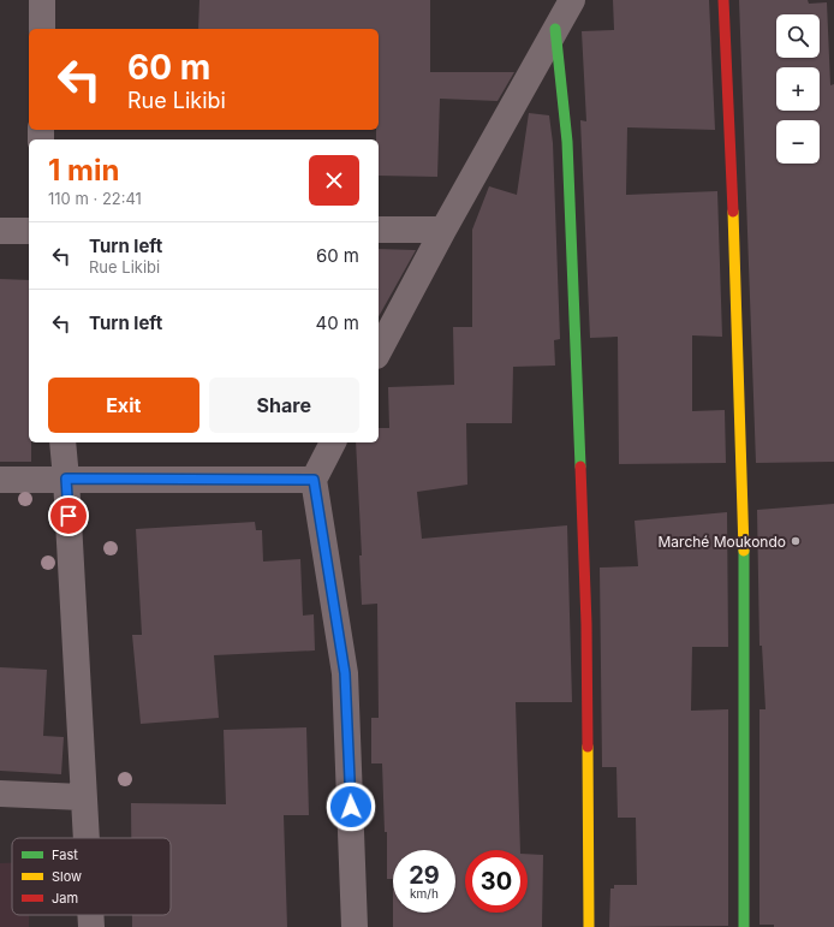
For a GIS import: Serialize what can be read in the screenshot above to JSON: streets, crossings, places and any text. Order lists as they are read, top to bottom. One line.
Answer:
{"places":["Marché Moukondo"],"legend":["Fast","Slow","Jam"],"page":{"map_buttons":["+","−"],"turn":["60 m","Rue Likibi"],"heading":["1 min","110 m · 22:41"],"list":[{"name":"Turn left","note":"Rue Likibi","value":"60 m"},{"name":"Turn left","value":"40 m"}],"buttons":["Exit","Share"],"speed":"29 km/h","limit":"30"}}
